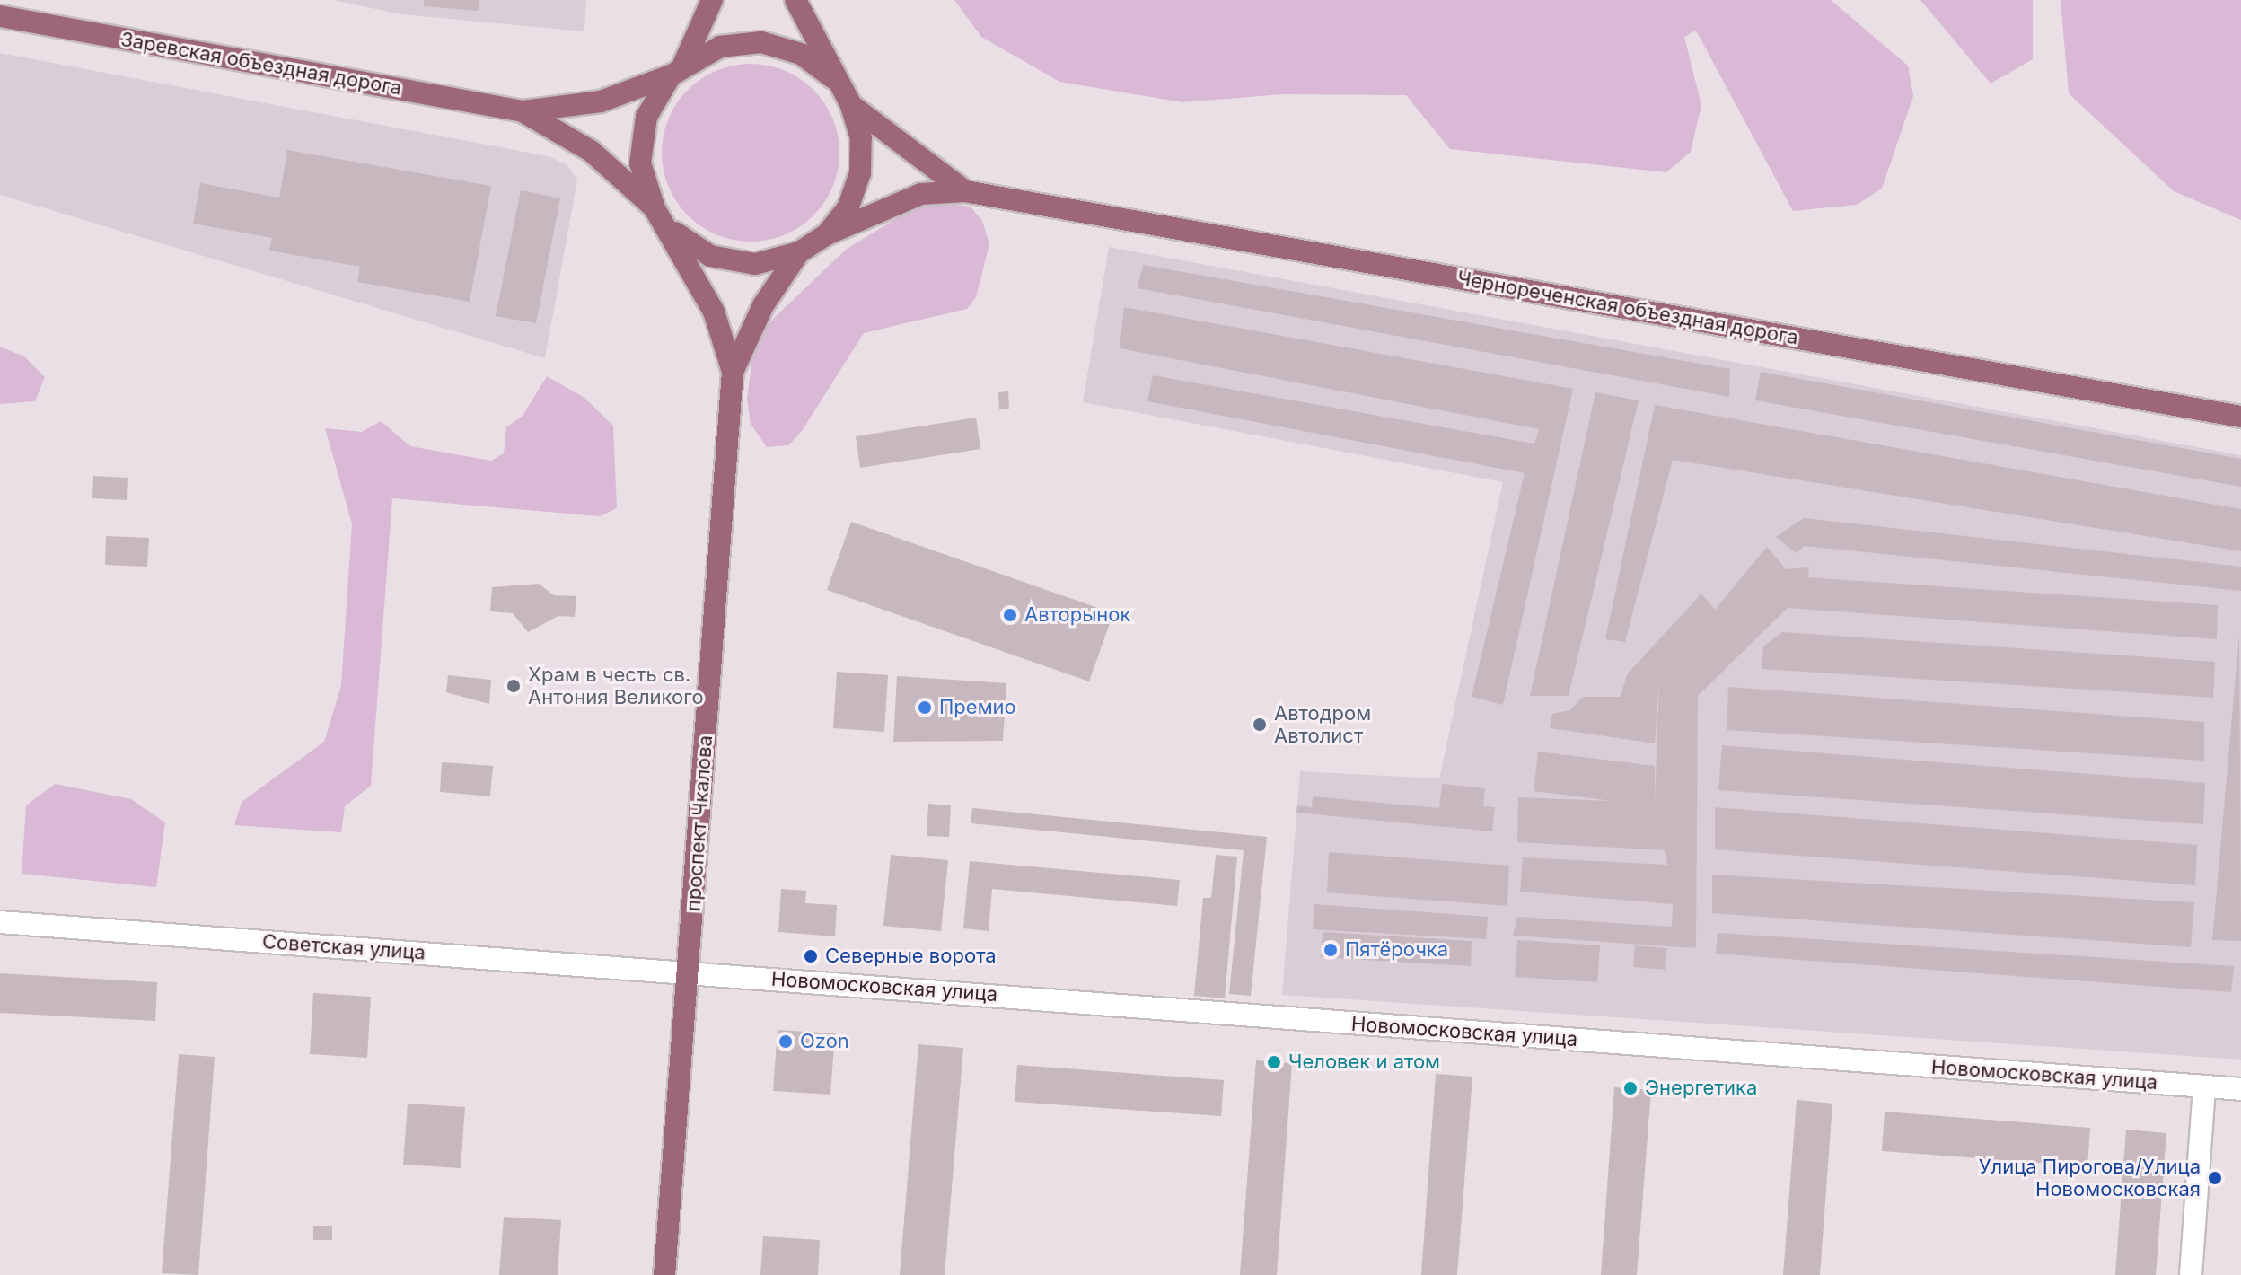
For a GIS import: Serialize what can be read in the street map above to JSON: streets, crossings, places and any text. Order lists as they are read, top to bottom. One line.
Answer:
{"streets":{"main road":["Заревская объездная дорога","Чернореченская объездная дорога","проспект Чкалова"],"street":["Советская улица","Новомосковская улица"]},"crossings":[["проспект Чкалова","Советская улица"],["проспект Чкалова","Новомосковская улица"],["Советская улица","Новомосковская улица"]],"places":["Авторынок","Храм в честь св. Антония Великого","Премио","Автодром Автолист","Пятёрочка","Северные ворота","Ozon","Человек и атом","Энергетика","Улица Пирогова/Улица Новомосковская"]}
